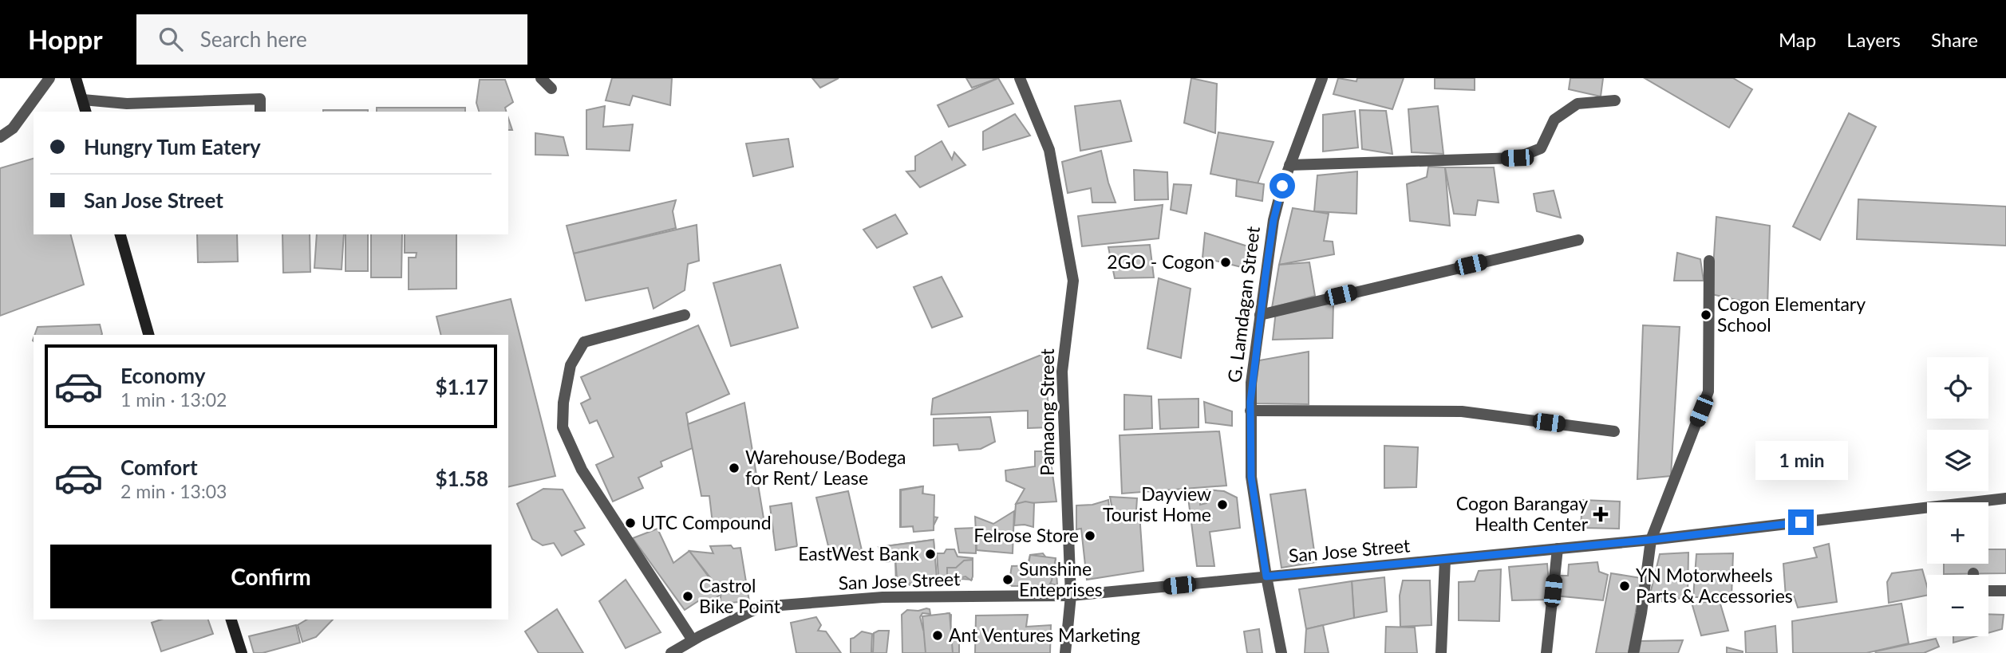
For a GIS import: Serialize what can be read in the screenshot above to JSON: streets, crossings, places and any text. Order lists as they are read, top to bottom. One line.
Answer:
{"streets":{"street":["G. Lamdagan Street","Pamaong Street","San Jose Street"]},"crossings":[["G. Lamdagan Street","San Jose Street"],["Pamaong Street","San Jose Street"]],"places":{"other":["2GO - Cogon","Cogon Elementary School","Warehouse/Bodega for Rent/ Lease","Dayview Tourist Home","UTC Compound","Felrose Store","EastWest Bank","Sunshine Enteprises","YN Motorwheels Parts & Accessories","Castrol Bike Point","Ant Ventures Marketing"],"health":["Cogon Barangay Health Center"]},"page":{"header":"Hoppr","search":"Search here","nav":["Map","Layers","Share"],"banner":["Hungry Tum Eatery","San Jose Street"],"list":[{"name":"Economy","note":"1 min · 13:02","value":"$1.17"},{"name":"Comfort","note":"2 min · 13:03","value":"$1.58"}],"map_buttons":["+","−"],"bubble":"1 min","buttons":"Confirm"}}
